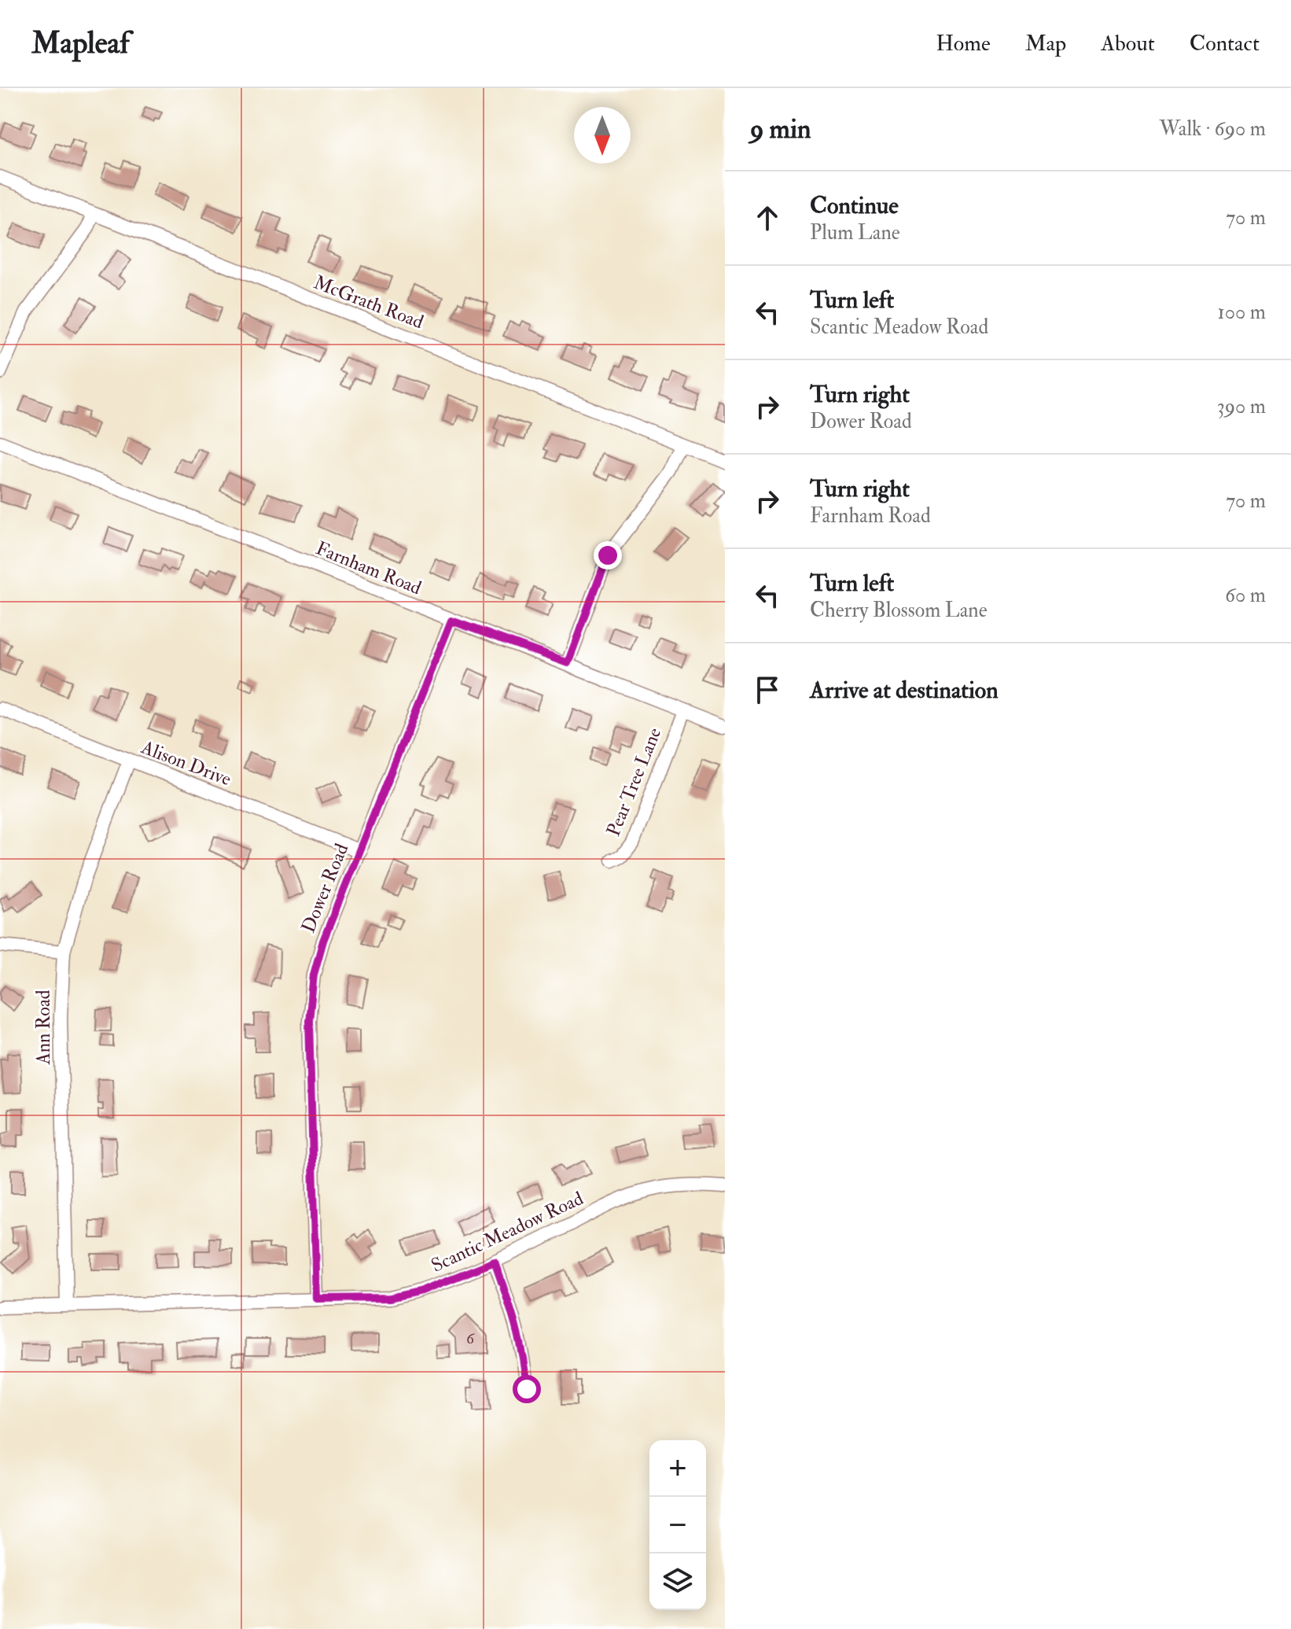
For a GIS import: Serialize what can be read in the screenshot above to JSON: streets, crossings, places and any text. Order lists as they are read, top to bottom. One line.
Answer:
{"streets":{"street":["McGrath Road","Farnham Road","Alison Drive","Pear Tree Lane","Dower Road","Ann Road","Scantic Meadow Road"]},"crossings":[["Farnham Road","Pear Tree Lane"],["Farnham Road","Dower Road"],["Alison Drive","Dower Road"],["Alison Drive","Ann Road"],["Dower Road","Scantic Meadow Road"],["Ann Road","Scantic Meadow Road"]],"house_numbers":["6"],"north":"bottom","page":{"header":"Mapleaf","nav":["Home","Map","About","Contact"],"heading":["9 min","Walk · 690 m"],"list":[["Continue","Plum Lane","70 m"],["Turn left","Scantic Meadow Road","100 m"],["Turn right","Dower Road","390 m"],["Turn right","Farnham Road","70 m"],["Turn left","Cherry Blossom Lane","60 m"],"Arrive at destination"],"map_buttons":["+","−"]}}
